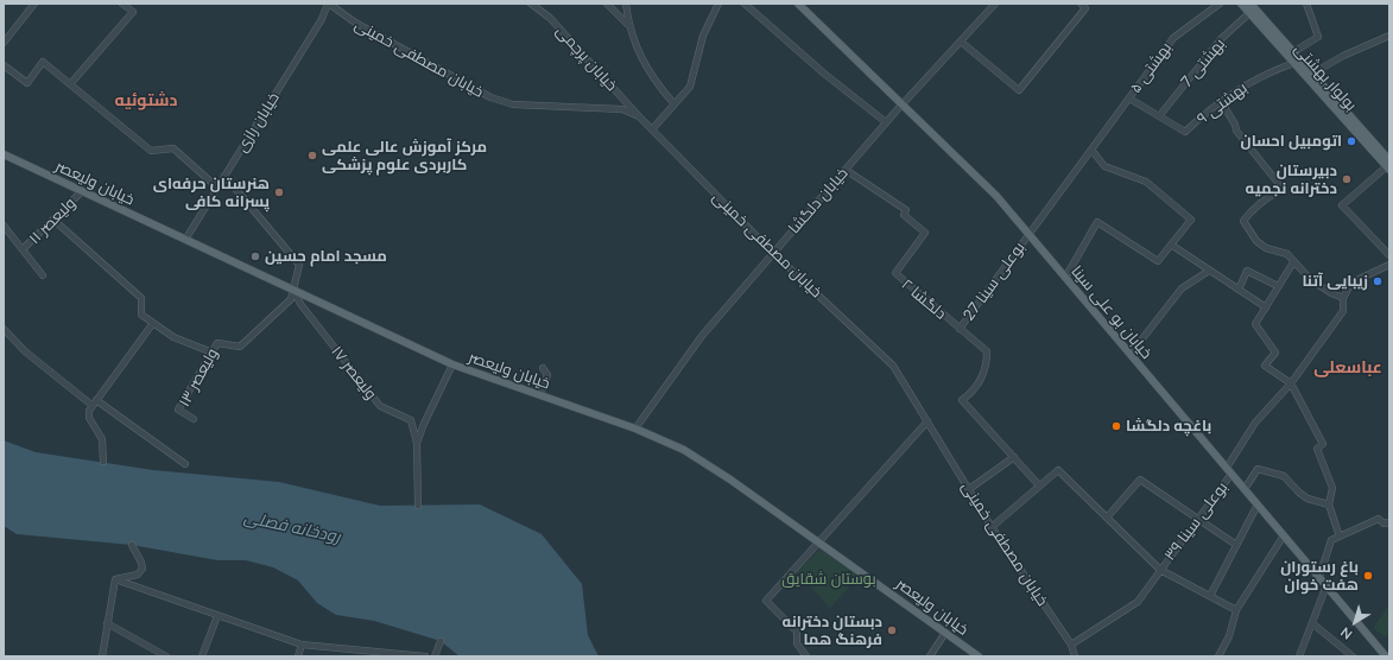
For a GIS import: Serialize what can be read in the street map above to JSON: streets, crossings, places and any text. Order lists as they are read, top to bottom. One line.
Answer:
{"streets":{"main road":["بولوار بهشتی","خیابان ولیعصر","خیابان بو علی سینا"],"street":["خیابان مصطفی خمینی","خیابان پرچمی","بهشتی 7","بهشتی ۵","بهشتی ۹","خیابان رازی","خیابان دلگشا","ولیعصر ۱۱","بوعلی سینا 27","دلگشا ۲","ولیعصر ۱۷","ولیعصر ۱۳","بوعلی سینا ۳۹"]},"crossings":[["خیابان مصطفی خمینی","خیابان پرچمی"],["خیابان مصطفی خمینی","خیابان رازی"],["خیابان مصطفی خمینی","خیابان دلگشا"],["خیابان مصطفی خمینی","بوعلی سینا ۳۹"],["بهشتی 7","بولوار بهشتی"],["بهشتی 7","بهشتی ۹"],["بهشتی ۵","بهشتی ۹"],["بهشتی ۵","بوعلی سینا 27"],["بولوار بهشتی","بهشتی ۹"],["خیابان رازی","خیابان ولیعصر"],["خیابان ولیعصر","خیابان دلگشا"],["خیابان ولیعصر","ولیعصر ۱۱"],["خیابان ولیعصر","ولیعصر ۱۷"],["خیابان ولیعصر","ولیعصر ۱۳"],["خیابان دلگشا","دلگشا ۲"],["خیابان دلگشا","خیابان بو علی سینا"],["بوعلی سینا 27","دلگشا ۲"],["بوعلی سینا 27","خیابان بو علی سینا"],["خیابان بو علی سینا","بوعلی سینا ۳۹"],["ولیعصر ۱۷","ولیعصر ۱۳"]],"districts":["دشتوئیه","عباسعلی"],"water":["رودخانه فصلی"],"parks":["بوستان شقایق"],"places":["اتومبیل احسان","مرکز آموزش عالی علمی کاربردی علوم پزشکی","دبیرستان دخترانه نجمیه","هنرستان حرفه‌ای پسرانه کافی","مسجد امام حسین","زیبایی آتنا","باغچه دلگشا","باغ رستوران هفت خوان","دبستان دخترانه فرهنگ هما"],"north":"bottom left"}
